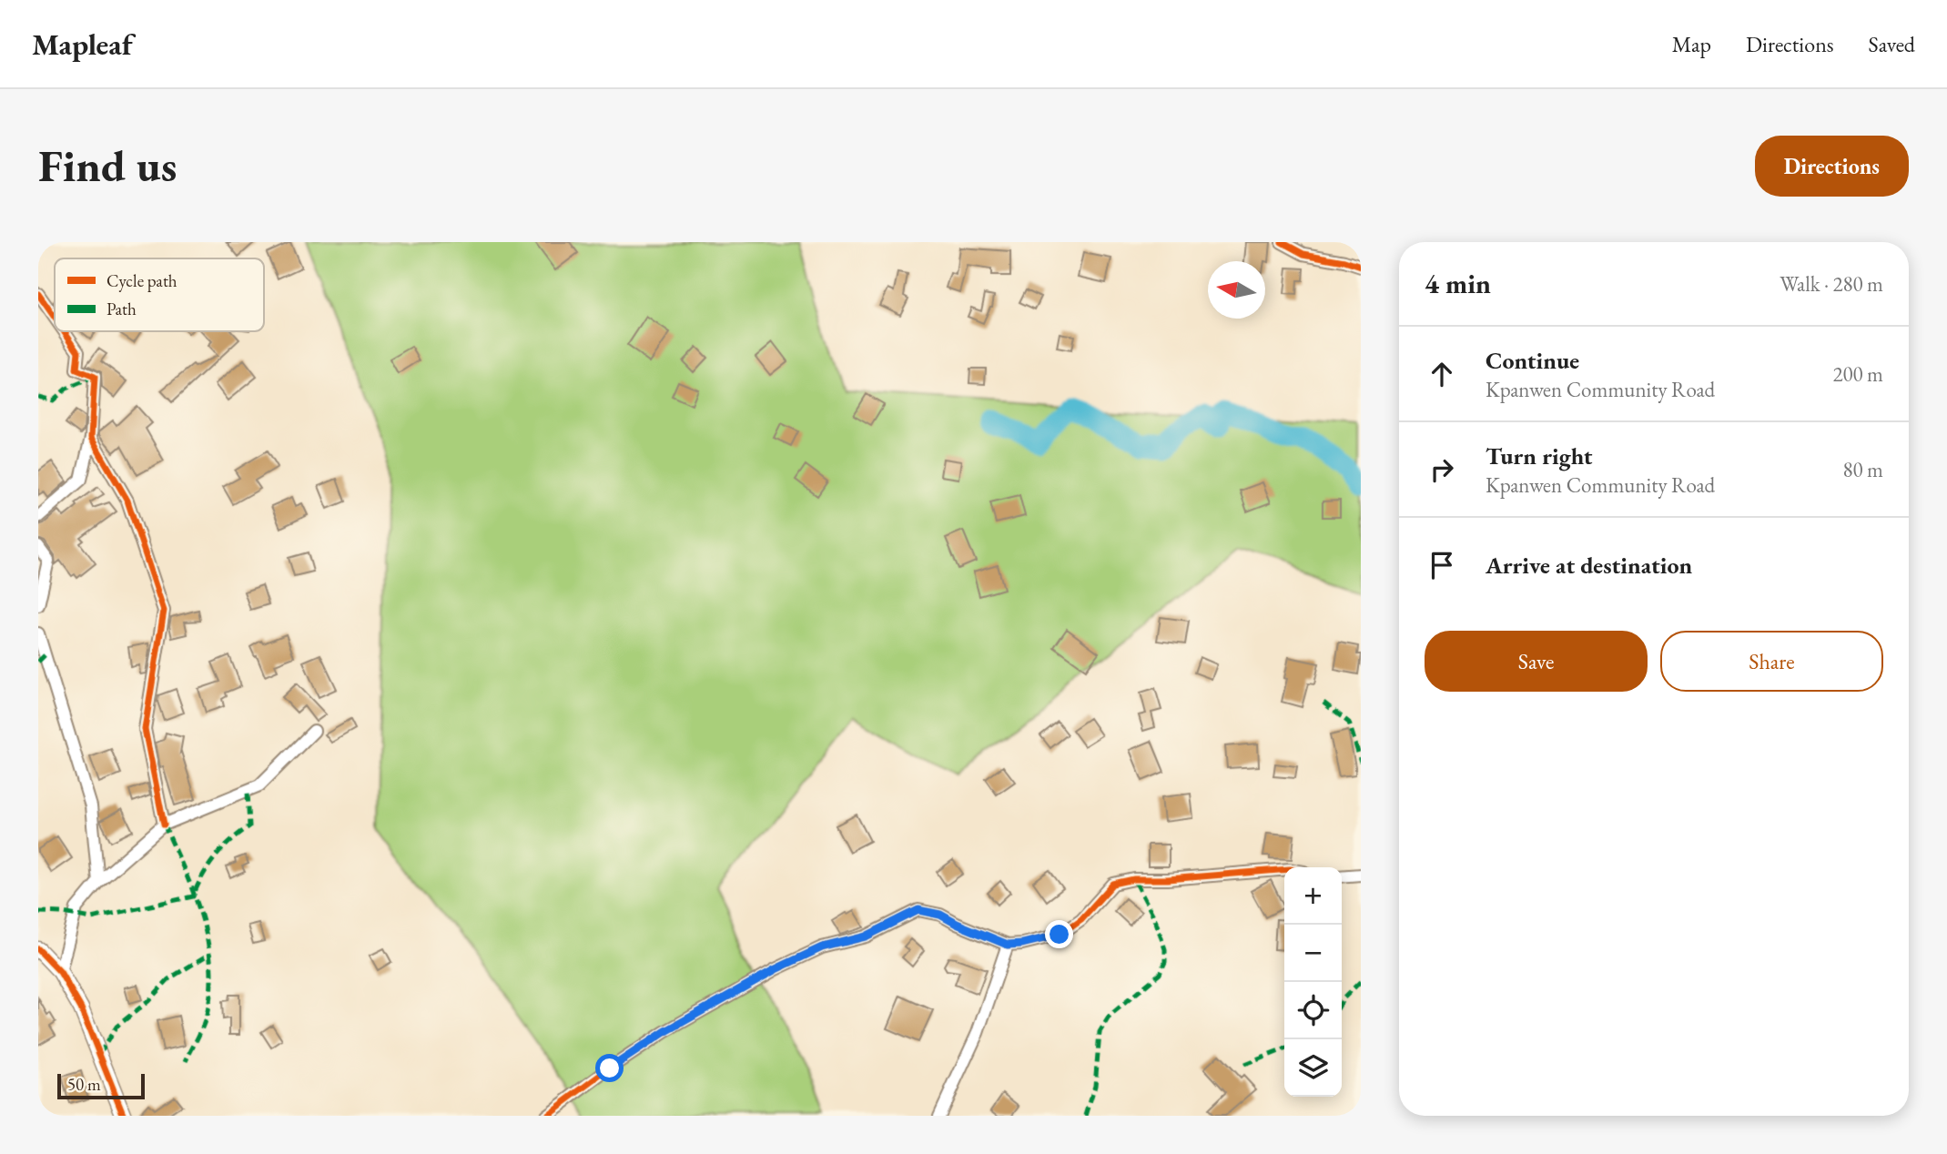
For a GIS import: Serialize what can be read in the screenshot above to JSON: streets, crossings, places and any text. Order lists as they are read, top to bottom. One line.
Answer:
{"legend":["Cycle path","Path"],"scale_bar":"50 m","north":"left","page":{"header":"Mapleaf","nav":["Map","Directions","Saved"],"buttons":["Directions",["Save","Share"]],"title":"Find us","heading":["4 min","Walk · 280 m"],"list":[["Continue","Kpanwen Community Road","200 m"],["Turn right","Kpanwen Community Road","80 m"],"Arrive at destination"],"map_buttons":["+","−"],"scale":"50 m"}}
